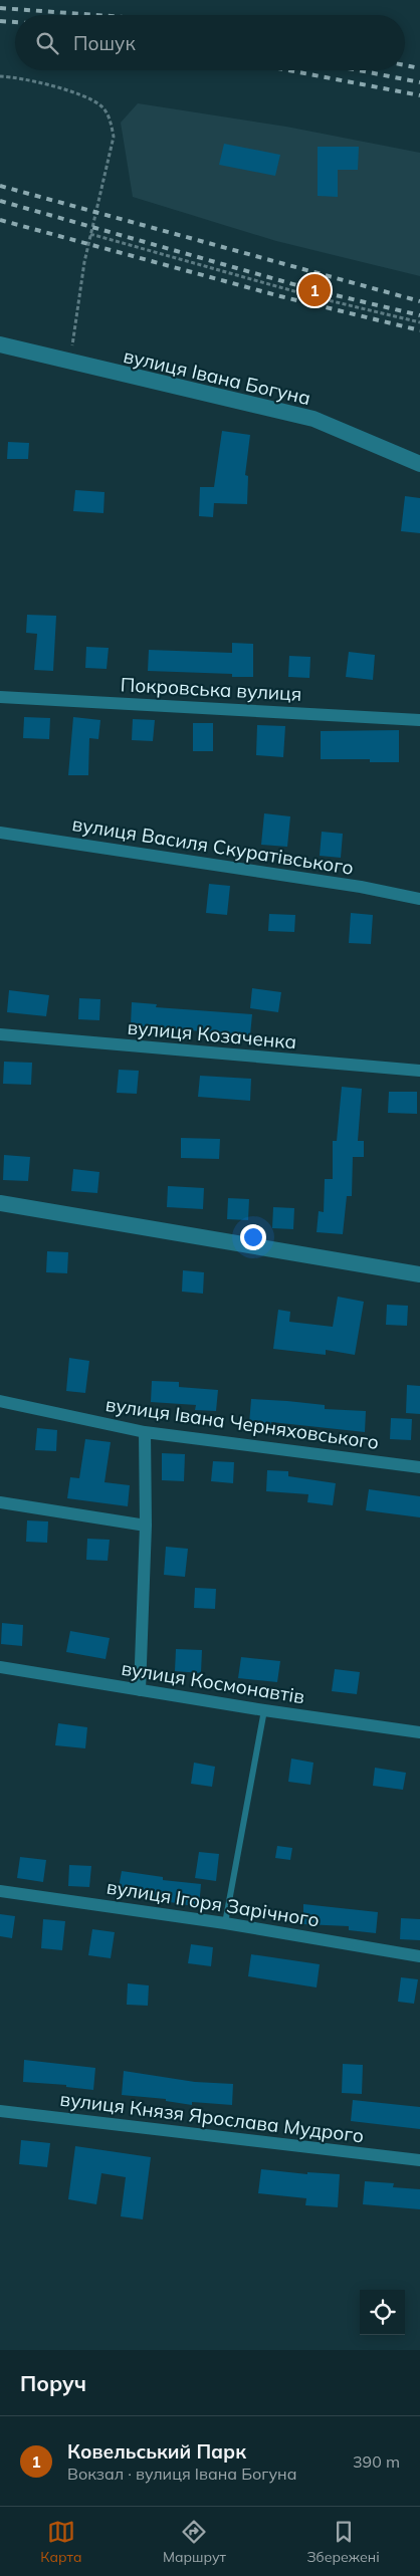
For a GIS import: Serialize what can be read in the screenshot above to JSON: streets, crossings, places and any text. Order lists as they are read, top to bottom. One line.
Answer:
{"streets":{"street":["вулиця Івана Богуна","Покровська вулиця","вулиця Василя Скуратівського","вулиця Козаченка","вулиця Івана Черняховського","вулиця Космонавтів","вулиця Ігоря Зарічного","вулиця Князя Ярослава Мудрого"]},"page":{"search":"Пошук","pins":"1","heading":"Поруч","list":[{"mark":"1","name":"Ковельський Парк","note":"Вокзал · вулиця Івана Богуна","value":"390 m"}],"nav":["Карта","Маршрут","Збережені"]}}
